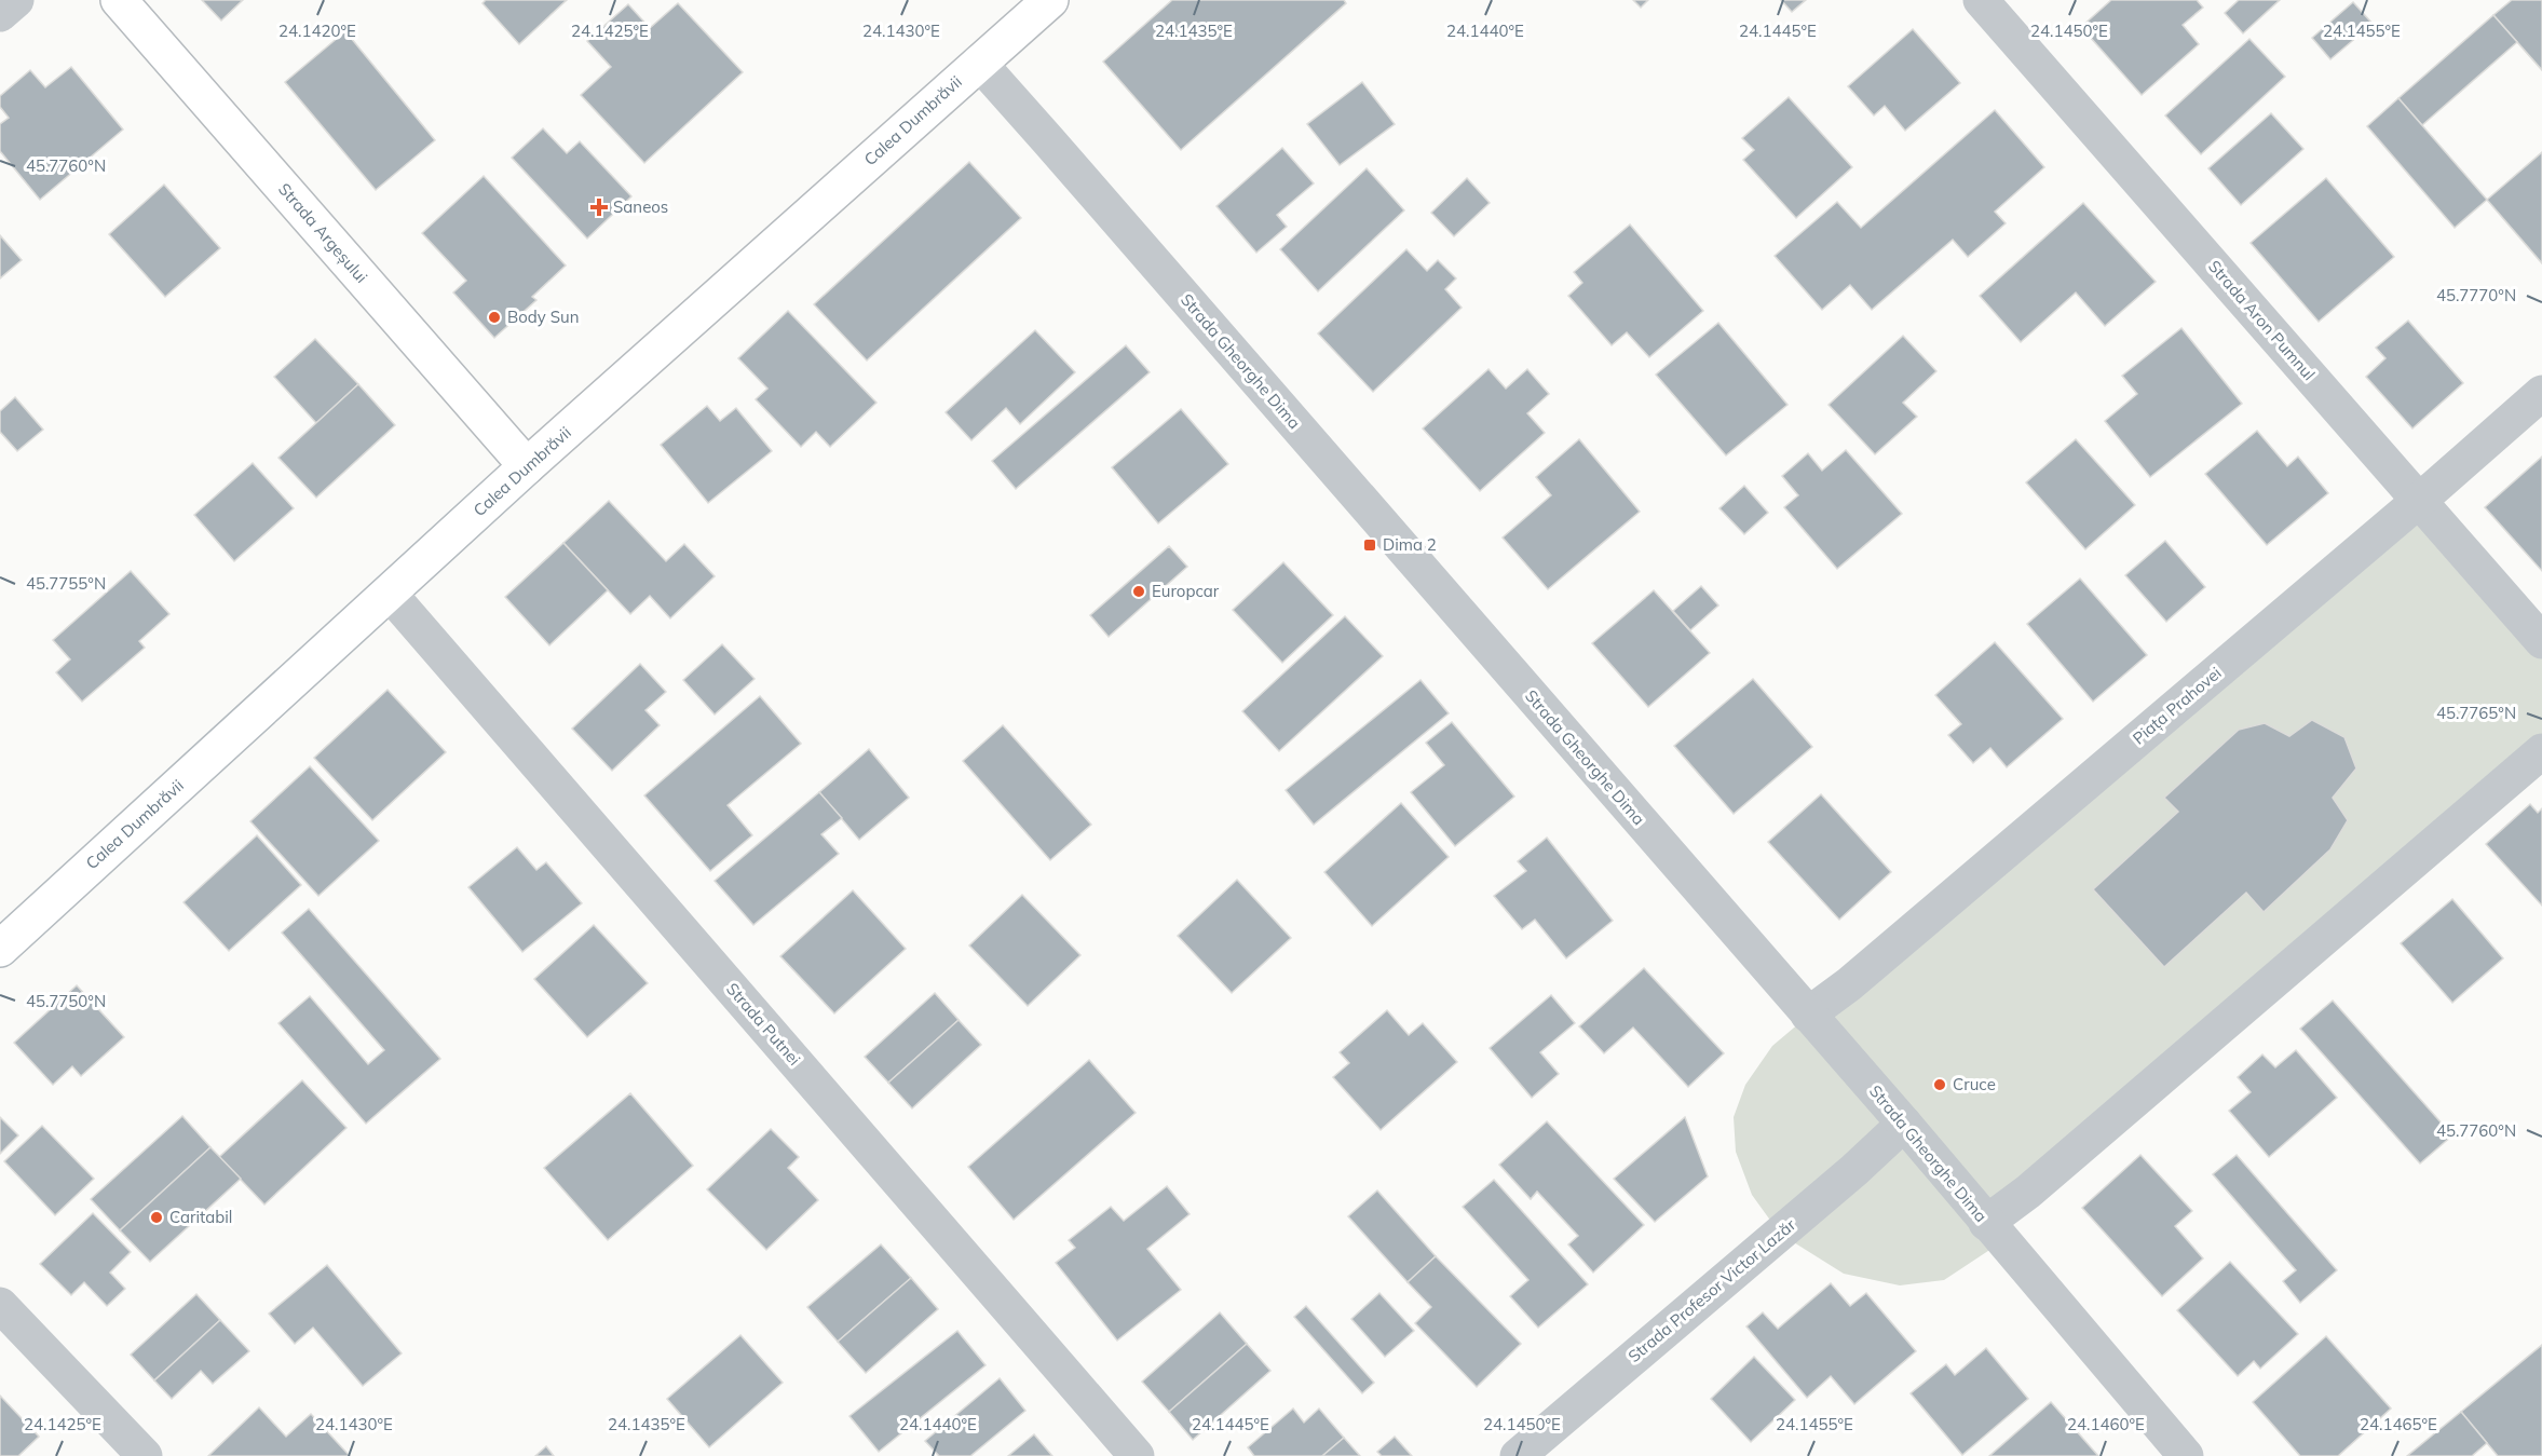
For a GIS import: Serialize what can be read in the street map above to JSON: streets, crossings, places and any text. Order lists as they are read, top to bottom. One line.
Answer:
{"streets":{"main road":["Calea Dumbrăvii","Strada Argeșului"],"street":["Strada Aron Pumnul","Strada Gheorghe Dima","Piața Prahovei","Strada Putnei","Strada Profesor Victor Lazăr"]},"crossings":[["Calea Dumbrăvii","Strada Argeșului"],["Calea Dumbrăvii","Strada Gheorghe Dima"],["Calea Dumbrăvii","Strada Putnei"],["Strada Aron Pumnul","Piața Prahovei"],["Strada Gheorghe Dima","Piața Prahovei"],["Strada Gheorghe Dima","Strada Profesor Victor Lazăr"]],"places":{"health":["Saneos"],"other":["Body Sun","Europcar","Cruce","Caritabil"],"transit":["Dima 2"]},"coordinates":["24.1420°E","24.1425°E","24.1430°E","24.1435°E","24.1440°E","24.1445°E","24.1450°E","24.1455°E","45.7760°N","45.7770°N","45.7755°N","45.7765°N","45.7750°N","24.1460°E","24.1465°E"]}
